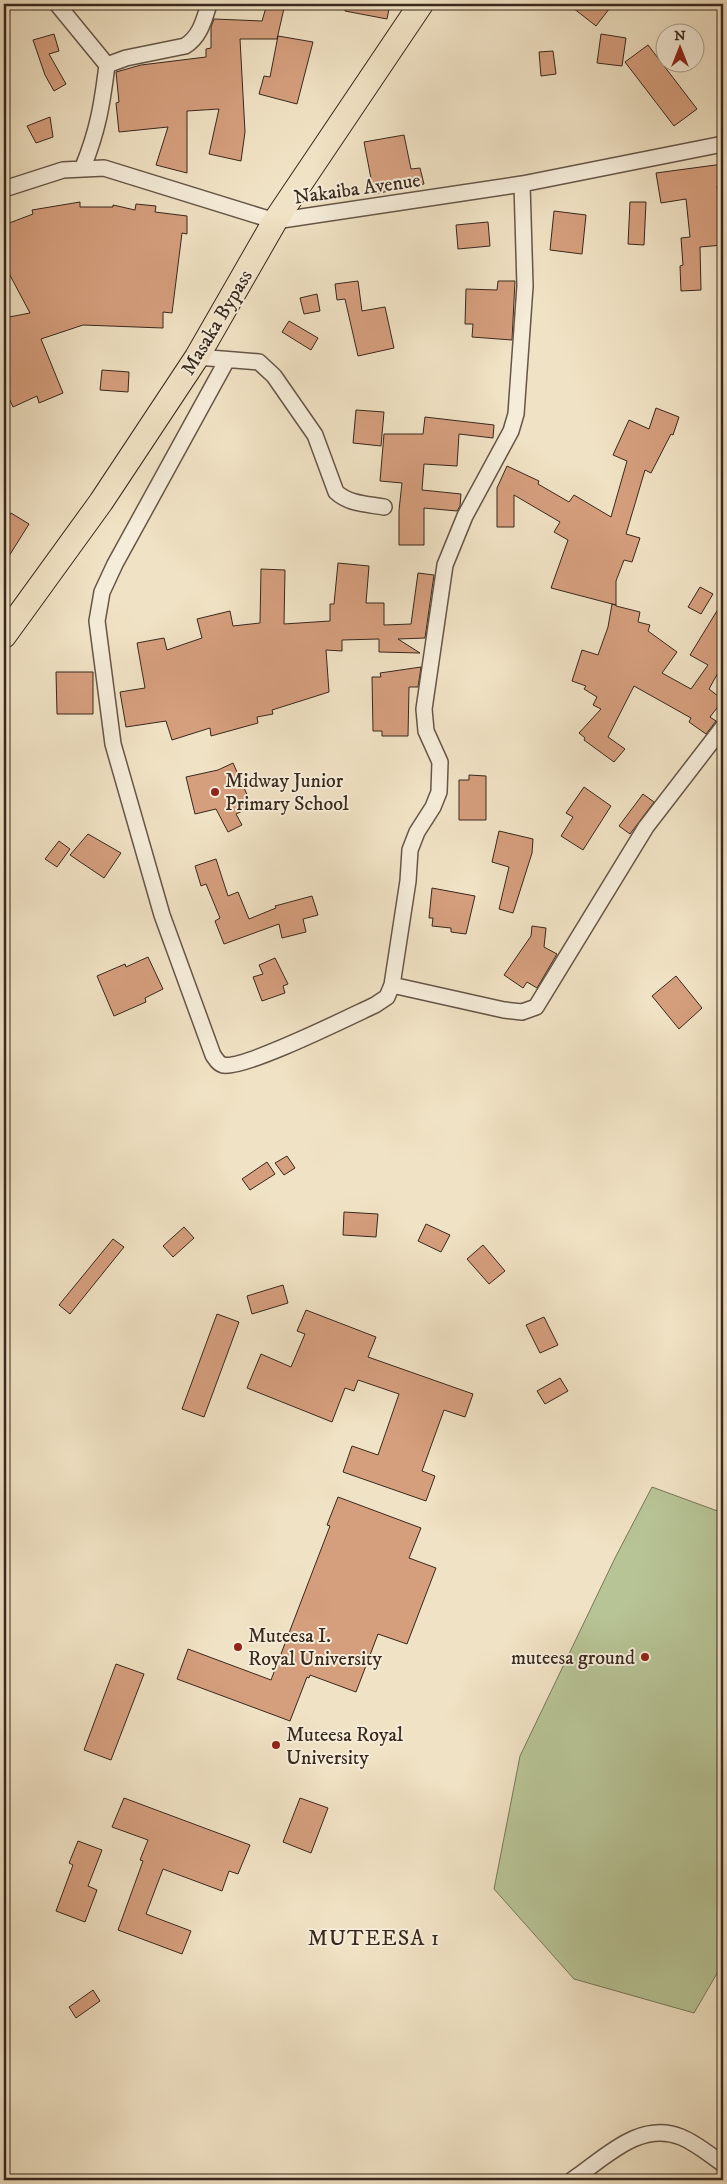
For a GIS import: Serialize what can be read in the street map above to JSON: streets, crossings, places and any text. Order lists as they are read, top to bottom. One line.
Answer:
{"streets":{"highway":["Masaka Bypass"],"street":["Nakaiba Avenue"]},"crossings":[["Nakaiba Avenue","Masaka Bypass"]],"districts":["MUTEESA 1"],"places":["Midway Junior Primary School","Muteesa I. Royal University","muteesa ground","Muteesa Royal University"],"north":"top"}
